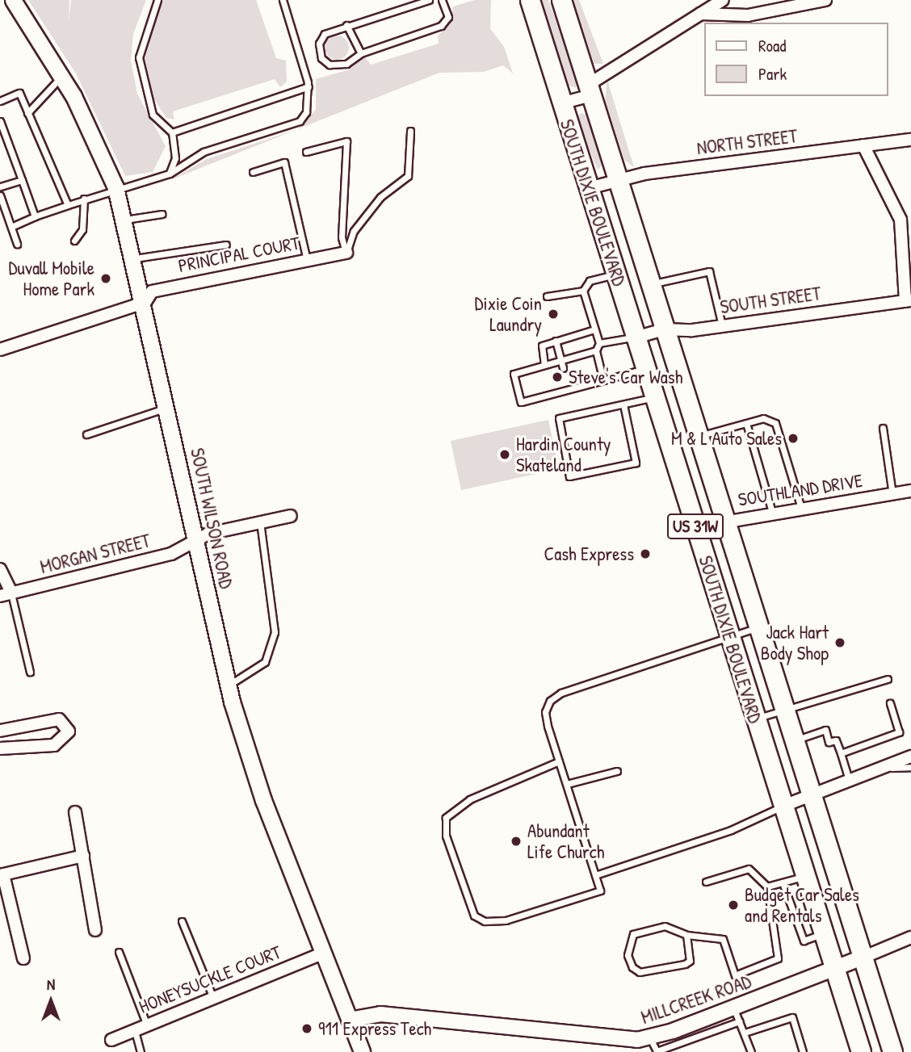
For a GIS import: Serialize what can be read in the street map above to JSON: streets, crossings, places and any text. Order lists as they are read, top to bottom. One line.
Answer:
{"streets":{"highway":["SOUTH DIXIE BOULEVARD","US 31W"],"main road":["SOUTH WILSON ROAD"],"street":["NORTH STREET","PRINCIPAL COURT","SOUTH STREET","SOUTHLAND DRIVE","MORGAN STREET","HONEYSUCKLE COURT","MILLCREEK ROAD"]},"crossings":[["NORTH STREET","SOUTH DIXIE BOULEVARD"],["SOUTH DIXIE BOULEVARD","SOUTH STREET"],["SOUTH DIXIE BOULEVARD","SOUTHLAND DRIVE"],["SOUTH DIXIE BOULEVARD","MILLCREEK ROAD"],["PRINCIPAL COURT","SOUTH WILSON ROAD"],["SOUTH WILSON ROAD","MORGAN STREET"],["SOUTH WILSON ROAD","HONEYSUCKLE COURT"],["SOUTH WILSON ROAD","MILLCREEK ROAD"]],"places":["Duvall Mobile Home Park","Dixie Coin Laundry","Steve's Car Wash","M & L Auto Sales","Hardin County Skateland","Cash Express","Jack Hart Body Shop","Abundant Life Church","Budget Car Sales and Rentals","911 Express Tech"],"legend":["Road","Park"],"north":"top"}
